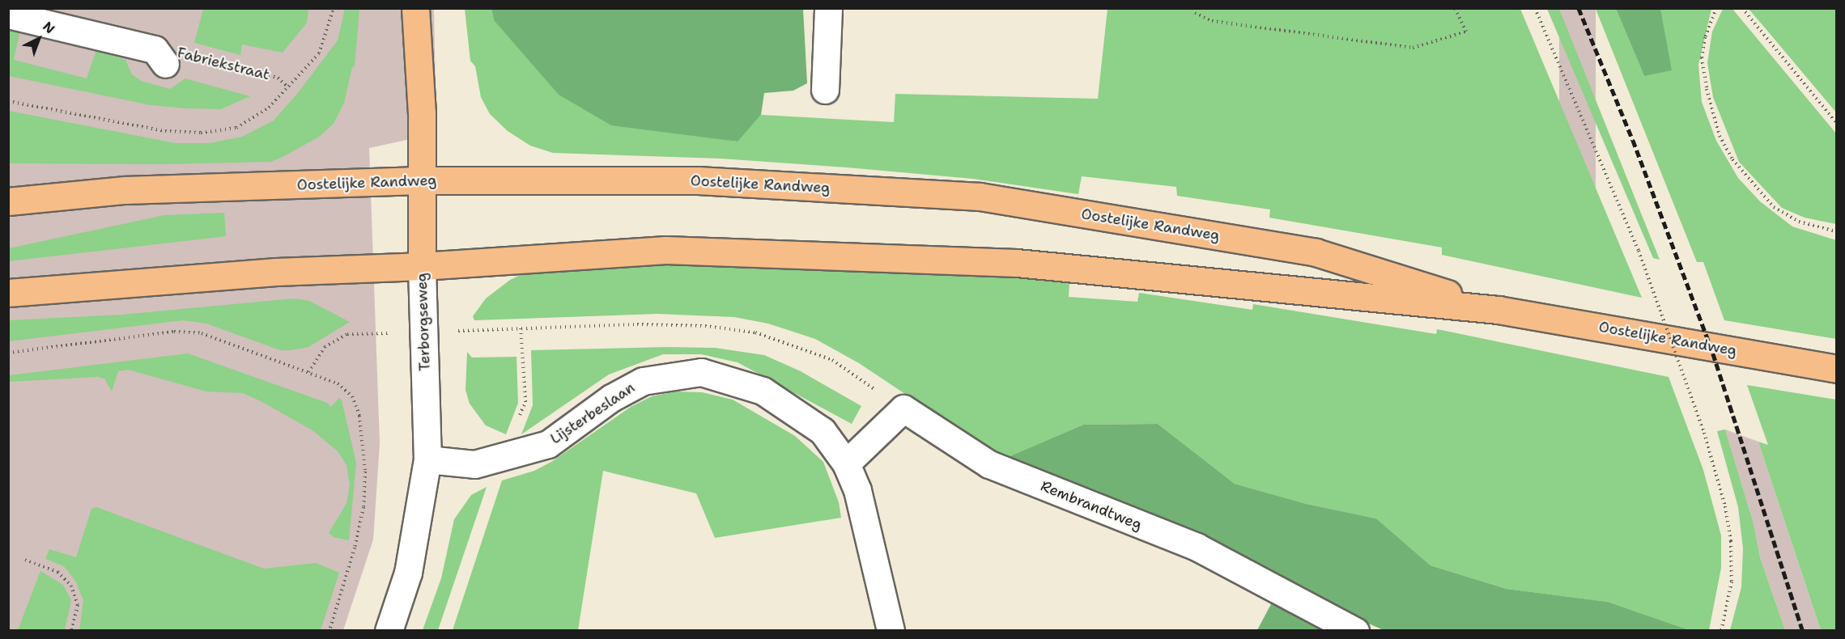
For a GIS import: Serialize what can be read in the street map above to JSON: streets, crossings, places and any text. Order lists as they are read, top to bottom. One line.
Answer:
{"streets":{"main road":["Oostelijke Randweg","Terborgseweg"],"street":["Lijsterbeslaan","Rembrandtweg"],"path":["Fabriekstraat"]},"crossings":[["Oostelijke Randweg","Terborgseweg"],["Terborgseweg","Lijsterbeslaan"],["Lijsterbeslaan","Rembrandtweg"]],"north":"top right"}
